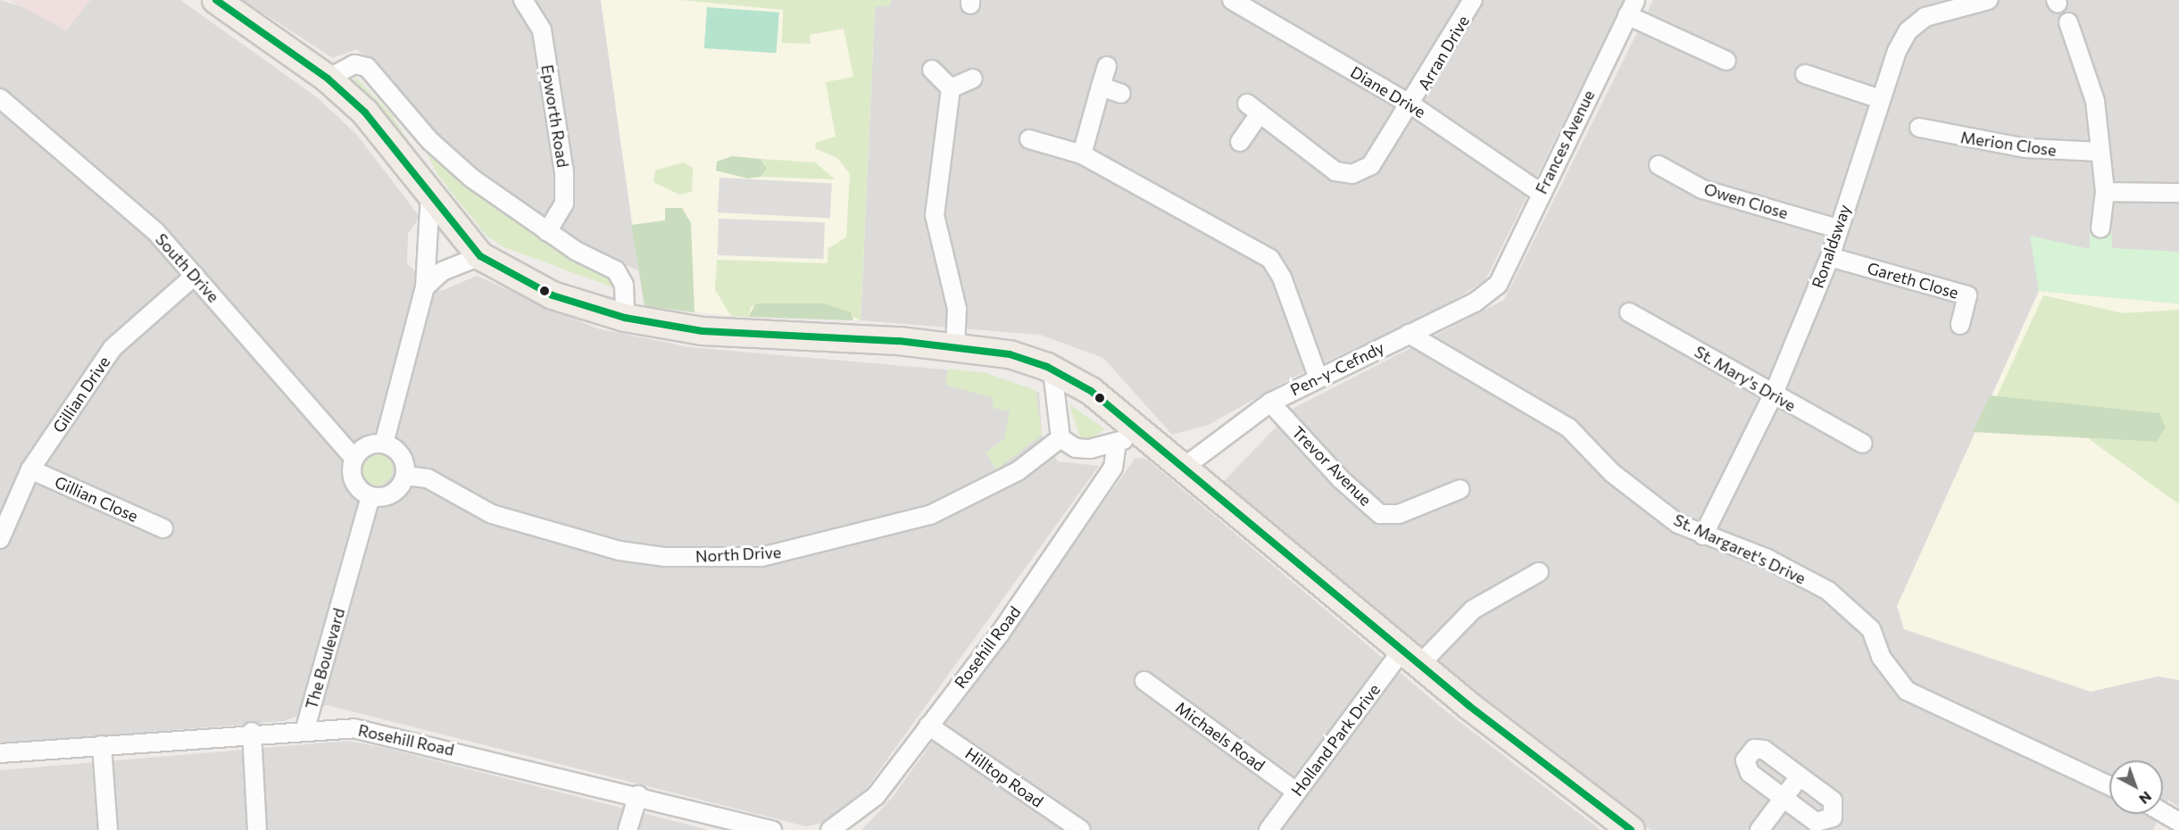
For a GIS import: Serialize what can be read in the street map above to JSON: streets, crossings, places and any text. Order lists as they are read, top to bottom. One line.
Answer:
{"streets":{"street":["Arran Drive","Diane Drive","Epworth Road","Frances Avenue","Merion Close","Owen Close","Ronaldsway","South Drive","Gareth Close","Pen-y-Cefndy","St. Mary's Drive","Gillian Drive","Trevor Avenue","Gillian Close","St. Margaret's Drive","North Drive","Rosehill Road","The Boulevard","Michaels Road","Holland Park Drive","Hilltop Road"]},"crossings":[["Arran Drive","Diane Drive"],["Diane Drive","Frances Avenue"],["Frances Avenue","Pen-y-Cefndy"],["Owen Close","Ronaldsway"],["Ronaldsway","Gareth Close"],["Ronaldsway","St. Mary's Drive"],["Ronaldsway","St. Margaret's Drive"],["South Drive","Gillian Drive"],["South Drive","North Drive"],["South Drive","The Boulevard"],["Pen-y-Cefndy","Trevor Avenue"],["Pen-y-Cefndy","St. Margaret's Drive"],["Gillian Drive","Gillian Close"],["North Drive","The Boulevard"],["Rosehill Road","The Boulevard"],["Rosehill Road","Hilltop Road"],["Michaels Road","Holland Park Drive"]],"north":"bottom right"}
